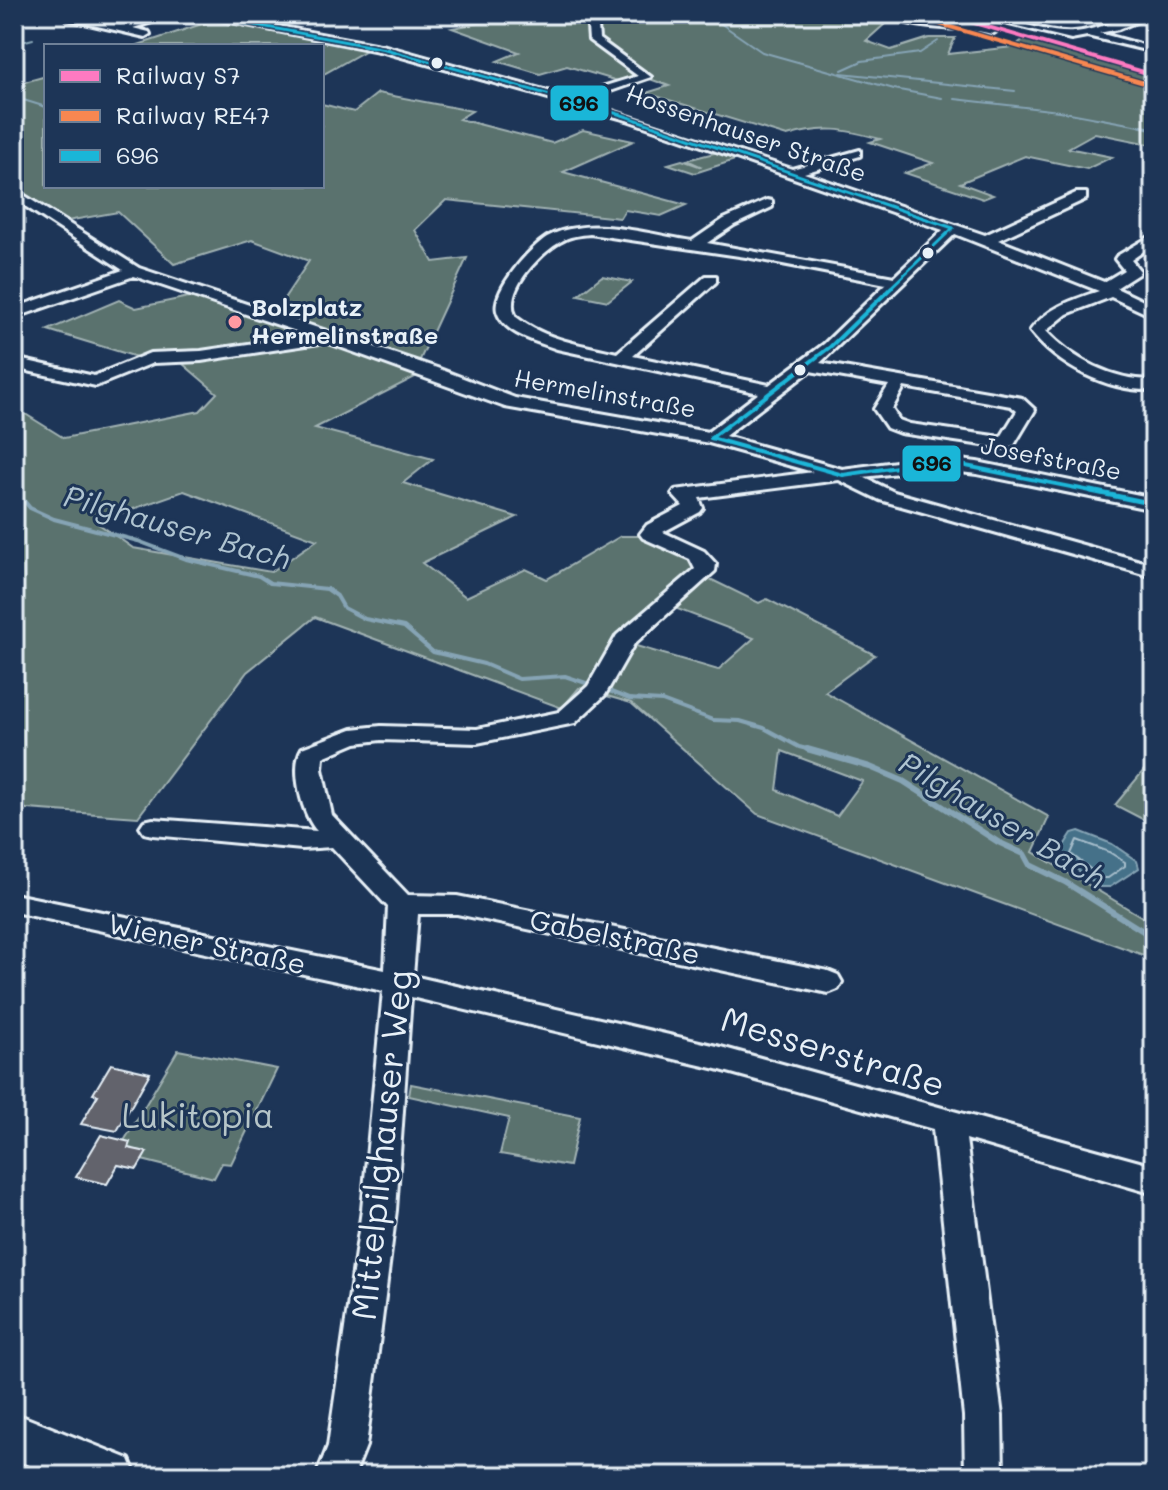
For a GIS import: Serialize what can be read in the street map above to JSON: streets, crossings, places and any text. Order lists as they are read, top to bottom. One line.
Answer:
{"streets":{"street":["Hossenhauser Straße","Hermelinstraße","Josefstraße","Gabelstraße","Wiener Straße","Messerstraße","Mittelpilghauser Weg"]},"crossings":[["Hermelinstraße","Josefstraße"],["Gabelstraße","Mittelpilghauser Weg"],["Wiener Straße","Messerstraße"],["Wiener Straße","Mittelpilghauser Weg"],["Messerstraße","Mittelpilghauser Weg"]],"water":["Pilghauser Bach"],"parks":["Lukitopia"],"places":["Bolzplatz Hermelinstraße"],"lines":["rail line S7","transit line 696","rail line RE47"],"legend":["Railway S7","Railway RE47","696"]}
